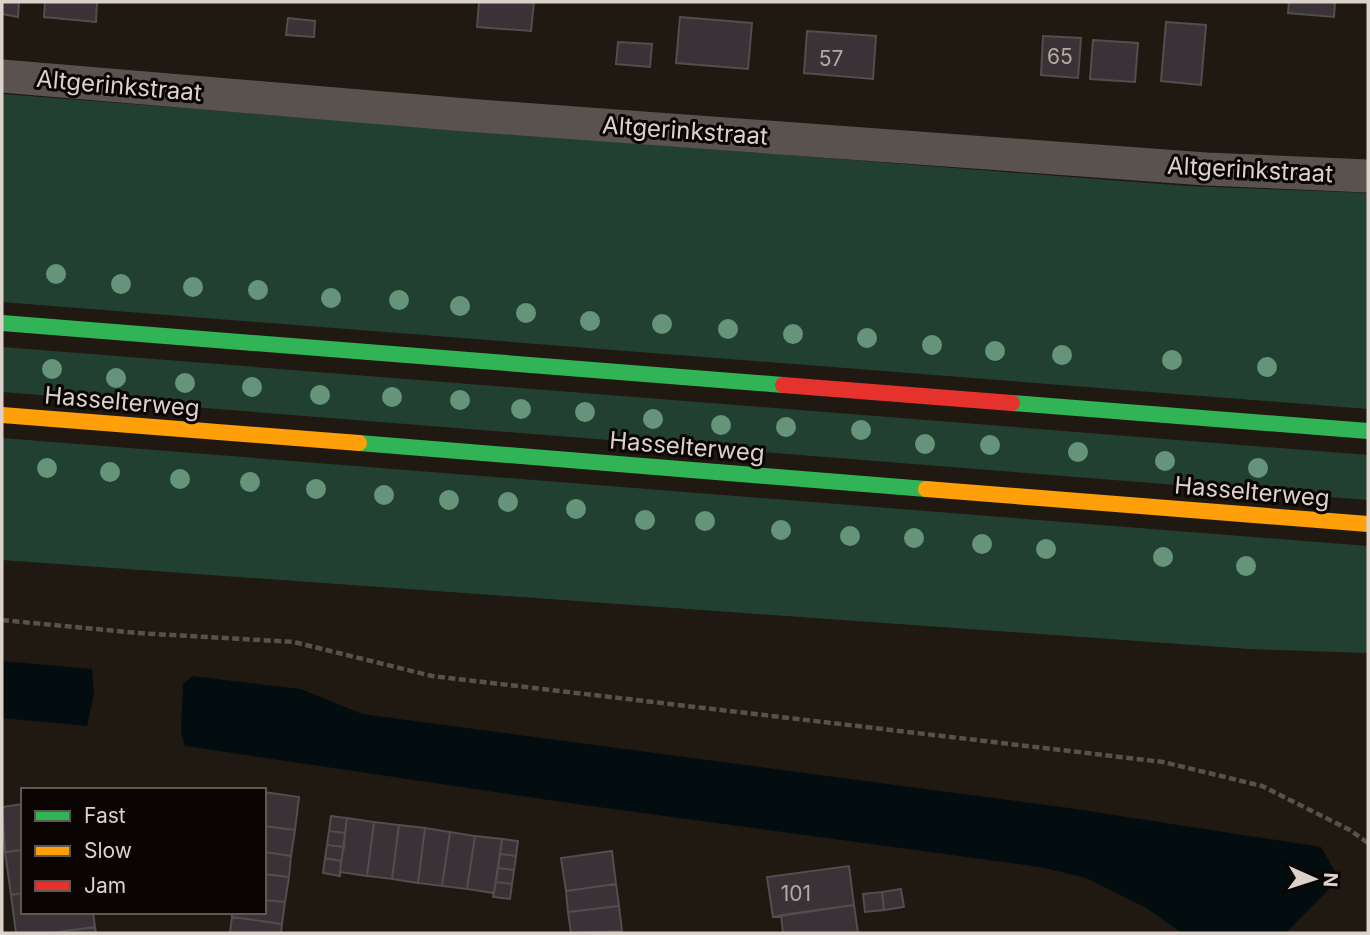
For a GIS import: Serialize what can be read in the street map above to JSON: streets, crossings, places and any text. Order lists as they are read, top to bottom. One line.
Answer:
{"streets":{"main road":["Hasselterweg"],"street":["Altgerinkstraat"]},"house_numbers":["65","57","101"],"legend":["Fast","Slow","Jam"],"north":"right"}
